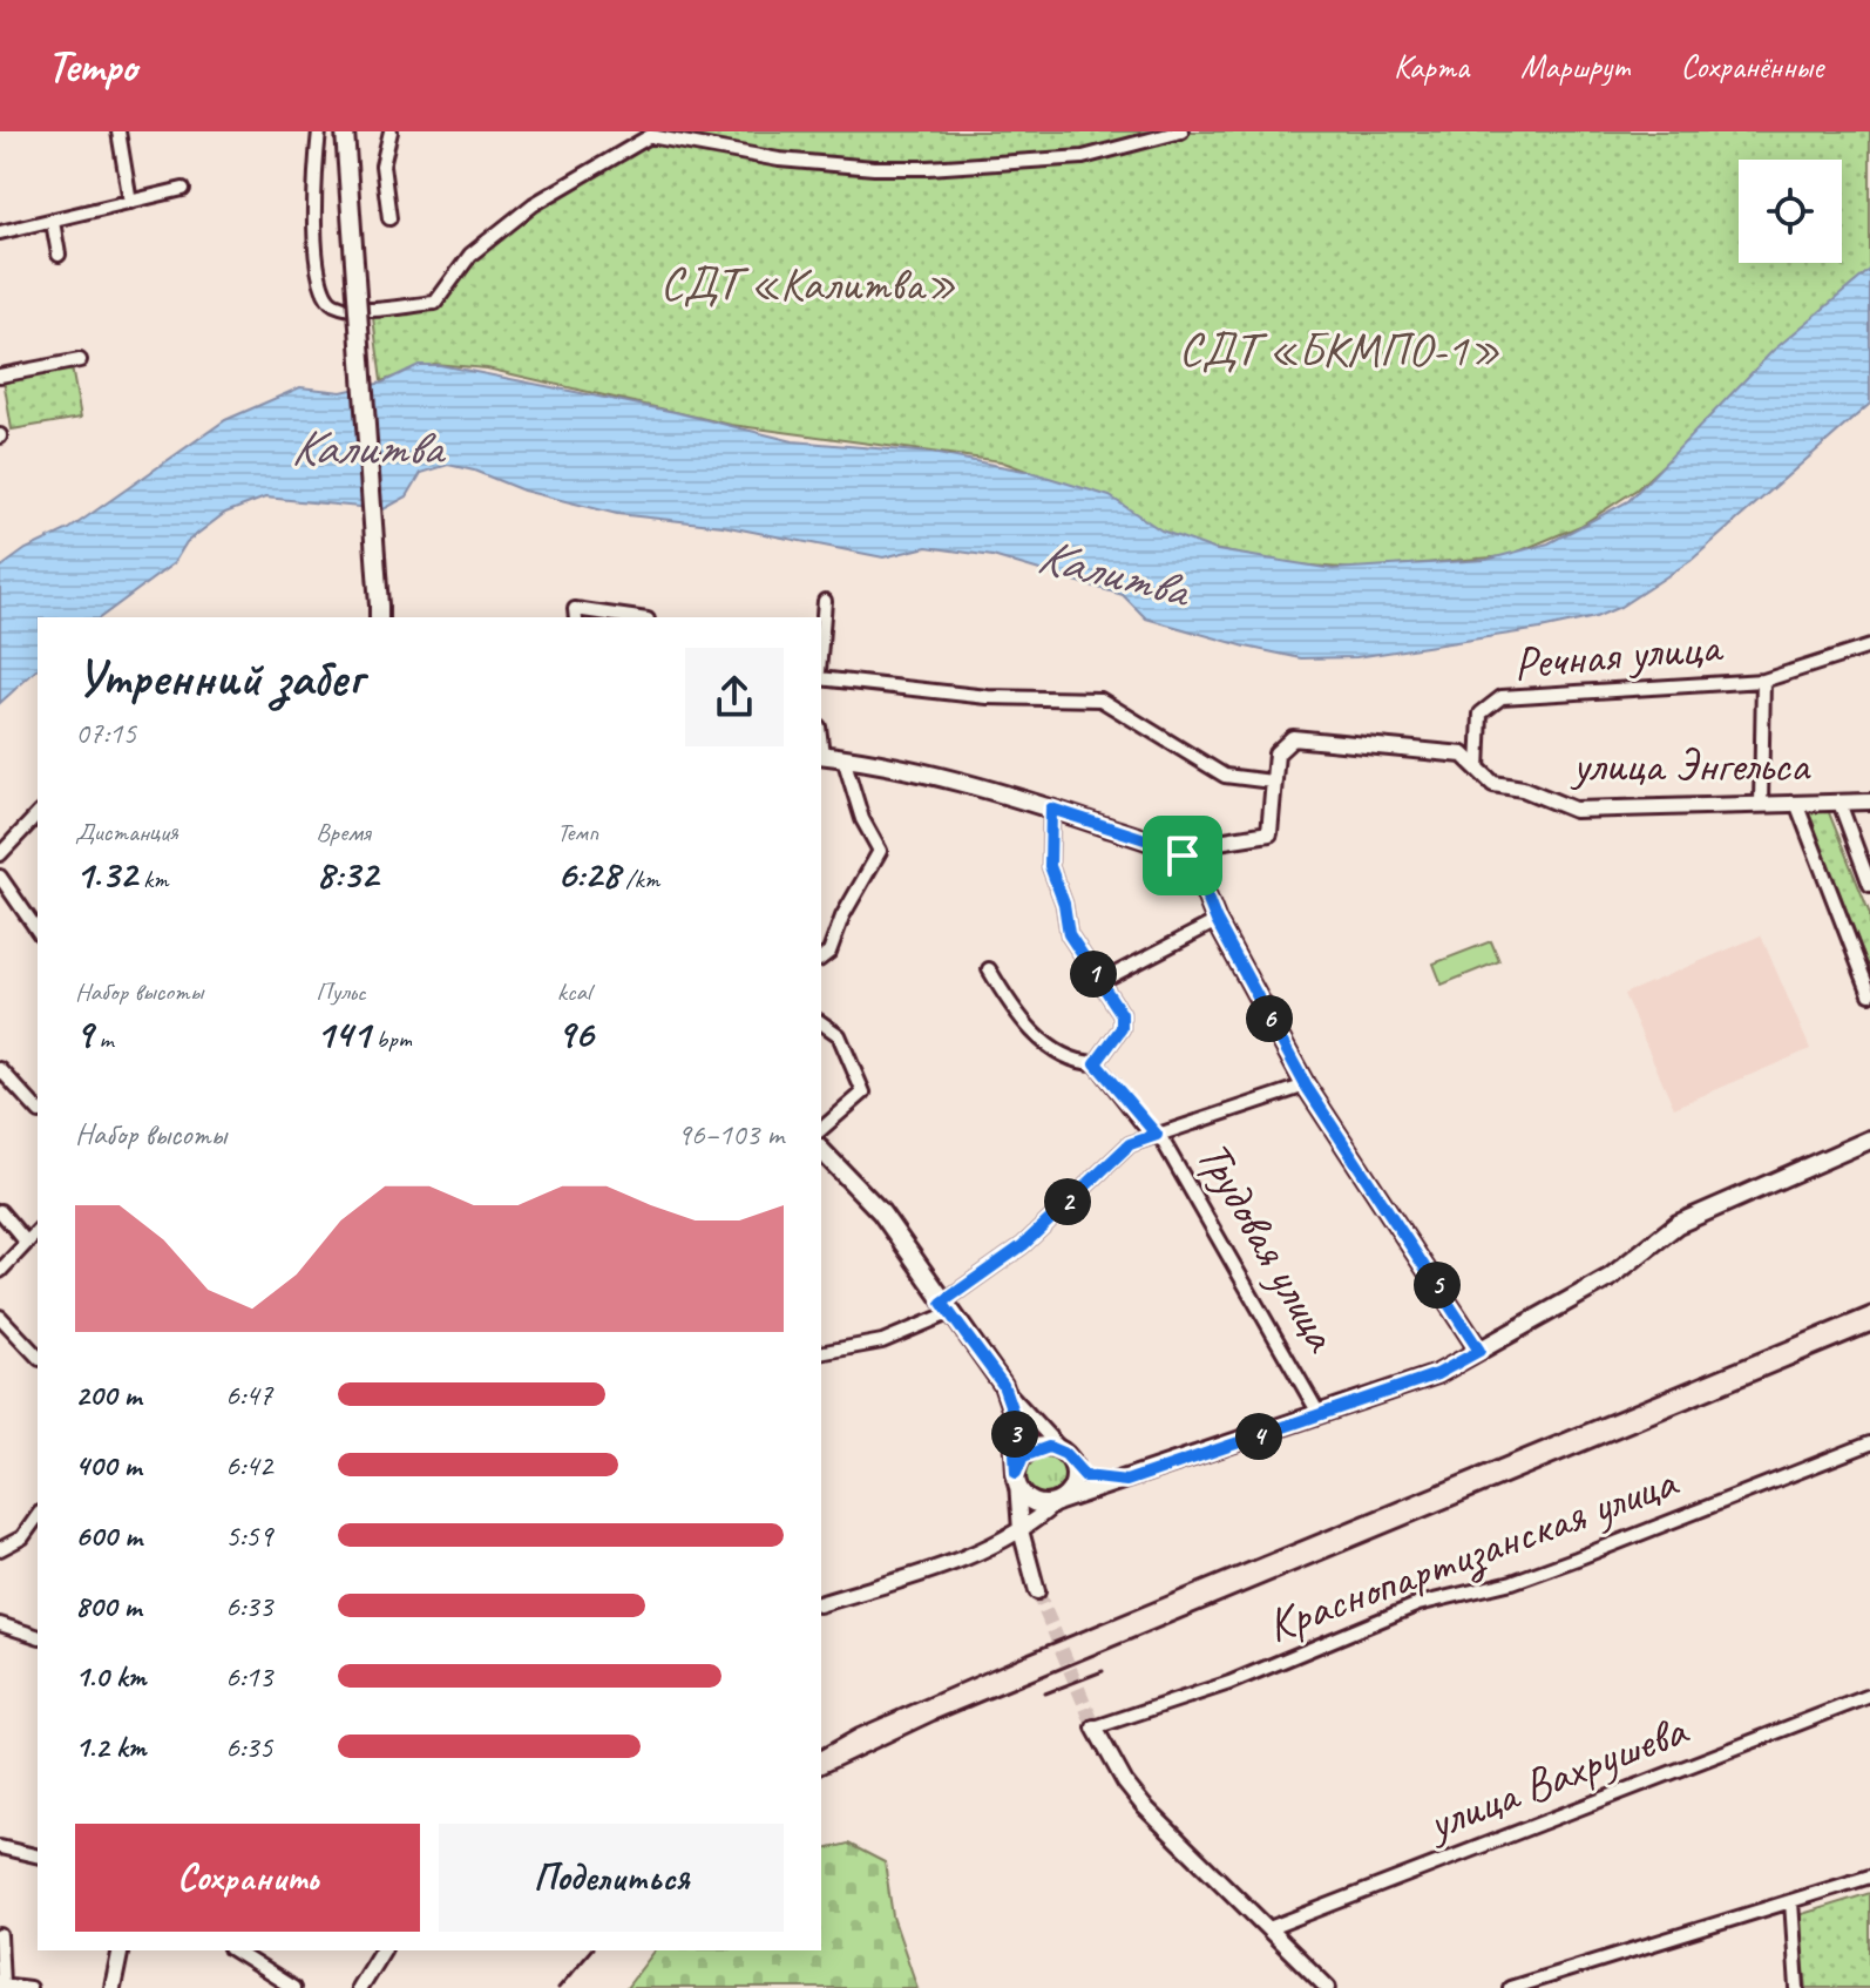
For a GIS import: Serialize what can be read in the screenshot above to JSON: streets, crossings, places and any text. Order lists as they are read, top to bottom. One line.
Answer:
{"streets":{"street":["Речная улица","улица Энгельса","Трудовая улица","Краснопартизанская улица","улица Вахрушева"]},"crossings":[["Речная улица","улица Энгельса"]],"water":["Калитва"],"parks":["СДТ «Калитва»","СДТ «БКМПО-1»"],"page":{"header":"Tempo","nav":["Карта","Маршрут","Сохранённые"],"heading":["Утренний забег","07:15"],"stats":[["Дистанция","1.32 km"],["Время","8:32"],["Темп","6:28 /km"],["Набор высоты","9 m"],["Пульс","141 bpm"],["kcal","96"]],"pins":["1","6","2","5","3","4"],"chart":["Набор высоты","96–103 m"],"list":[{"name":"200 m","note":"6:47"},{"name":"400 m","note":"6:42"},{"name":"600 m","note":"5:59"},{"name":"800 m","note":"6:33"},{"name":"1.0 km","note":"6:13"},{"name":"1.2 km","note":"6:35"}],"buttons":["Сохранить","Поделиться"]}}
